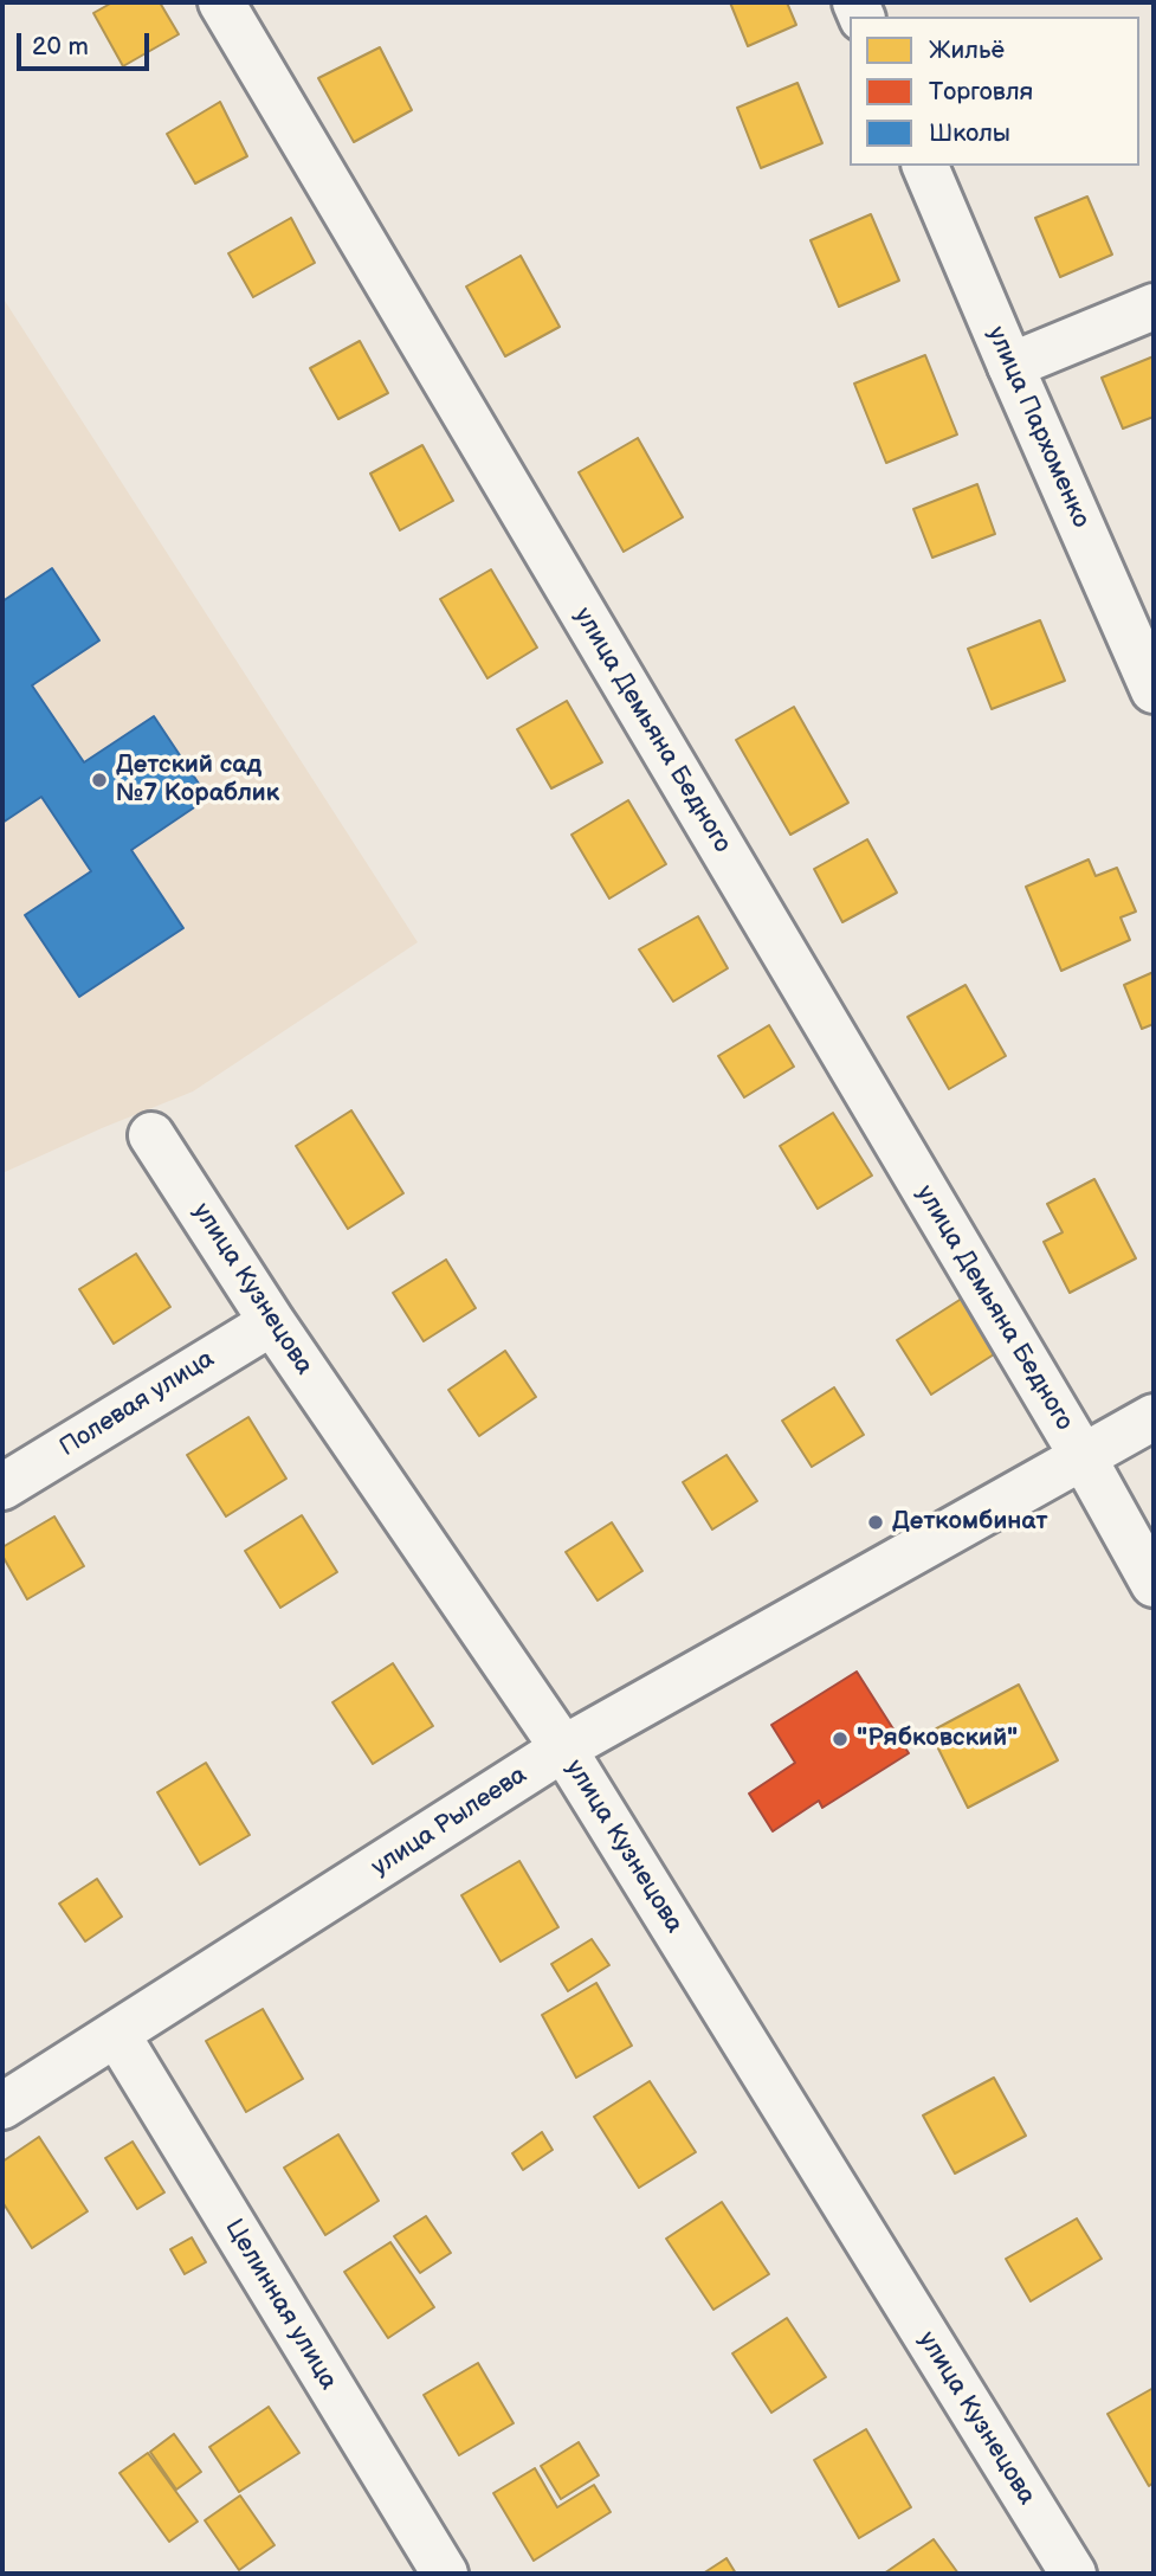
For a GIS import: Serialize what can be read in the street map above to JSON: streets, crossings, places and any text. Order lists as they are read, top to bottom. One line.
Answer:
{"streets":{"street":["улица Пархоменко","улица Демьяна Бедного","улица Кузнецова","Полевая улица","улица Рылеева","Целинная улица"]},"crossings":[["улица Демьяна Бедного","улица Рылеева"],["улица Кузнецова","Полевая улица"],["улица Кузнецова","улица Рылеева"],["улица Рылеева","Целинная улица"]],"places":["Детский сад №7 Кораблик","Деткомбинат","\"Рябковский\""],"legend":["Жильё","Торговля","Школы"],"scale_bar":"20 m"}
